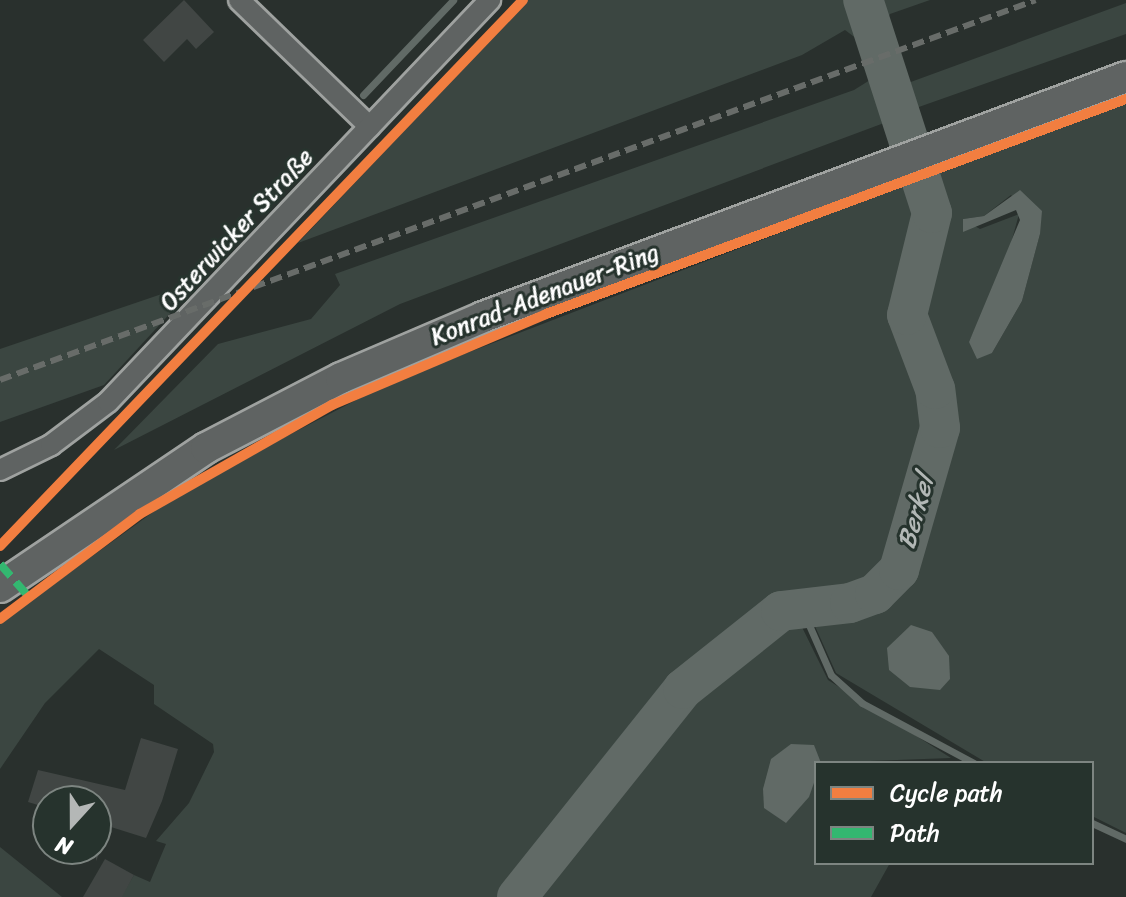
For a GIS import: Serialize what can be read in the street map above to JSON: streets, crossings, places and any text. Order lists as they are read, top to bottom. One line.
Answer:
{"streets":{"main road":["Konrad-Adenauer-Ring"],"street":["Osterwicker Straße"]},"water":["Berkel"],"legend":["Cycle path","Path"],"north":"bottom"}
